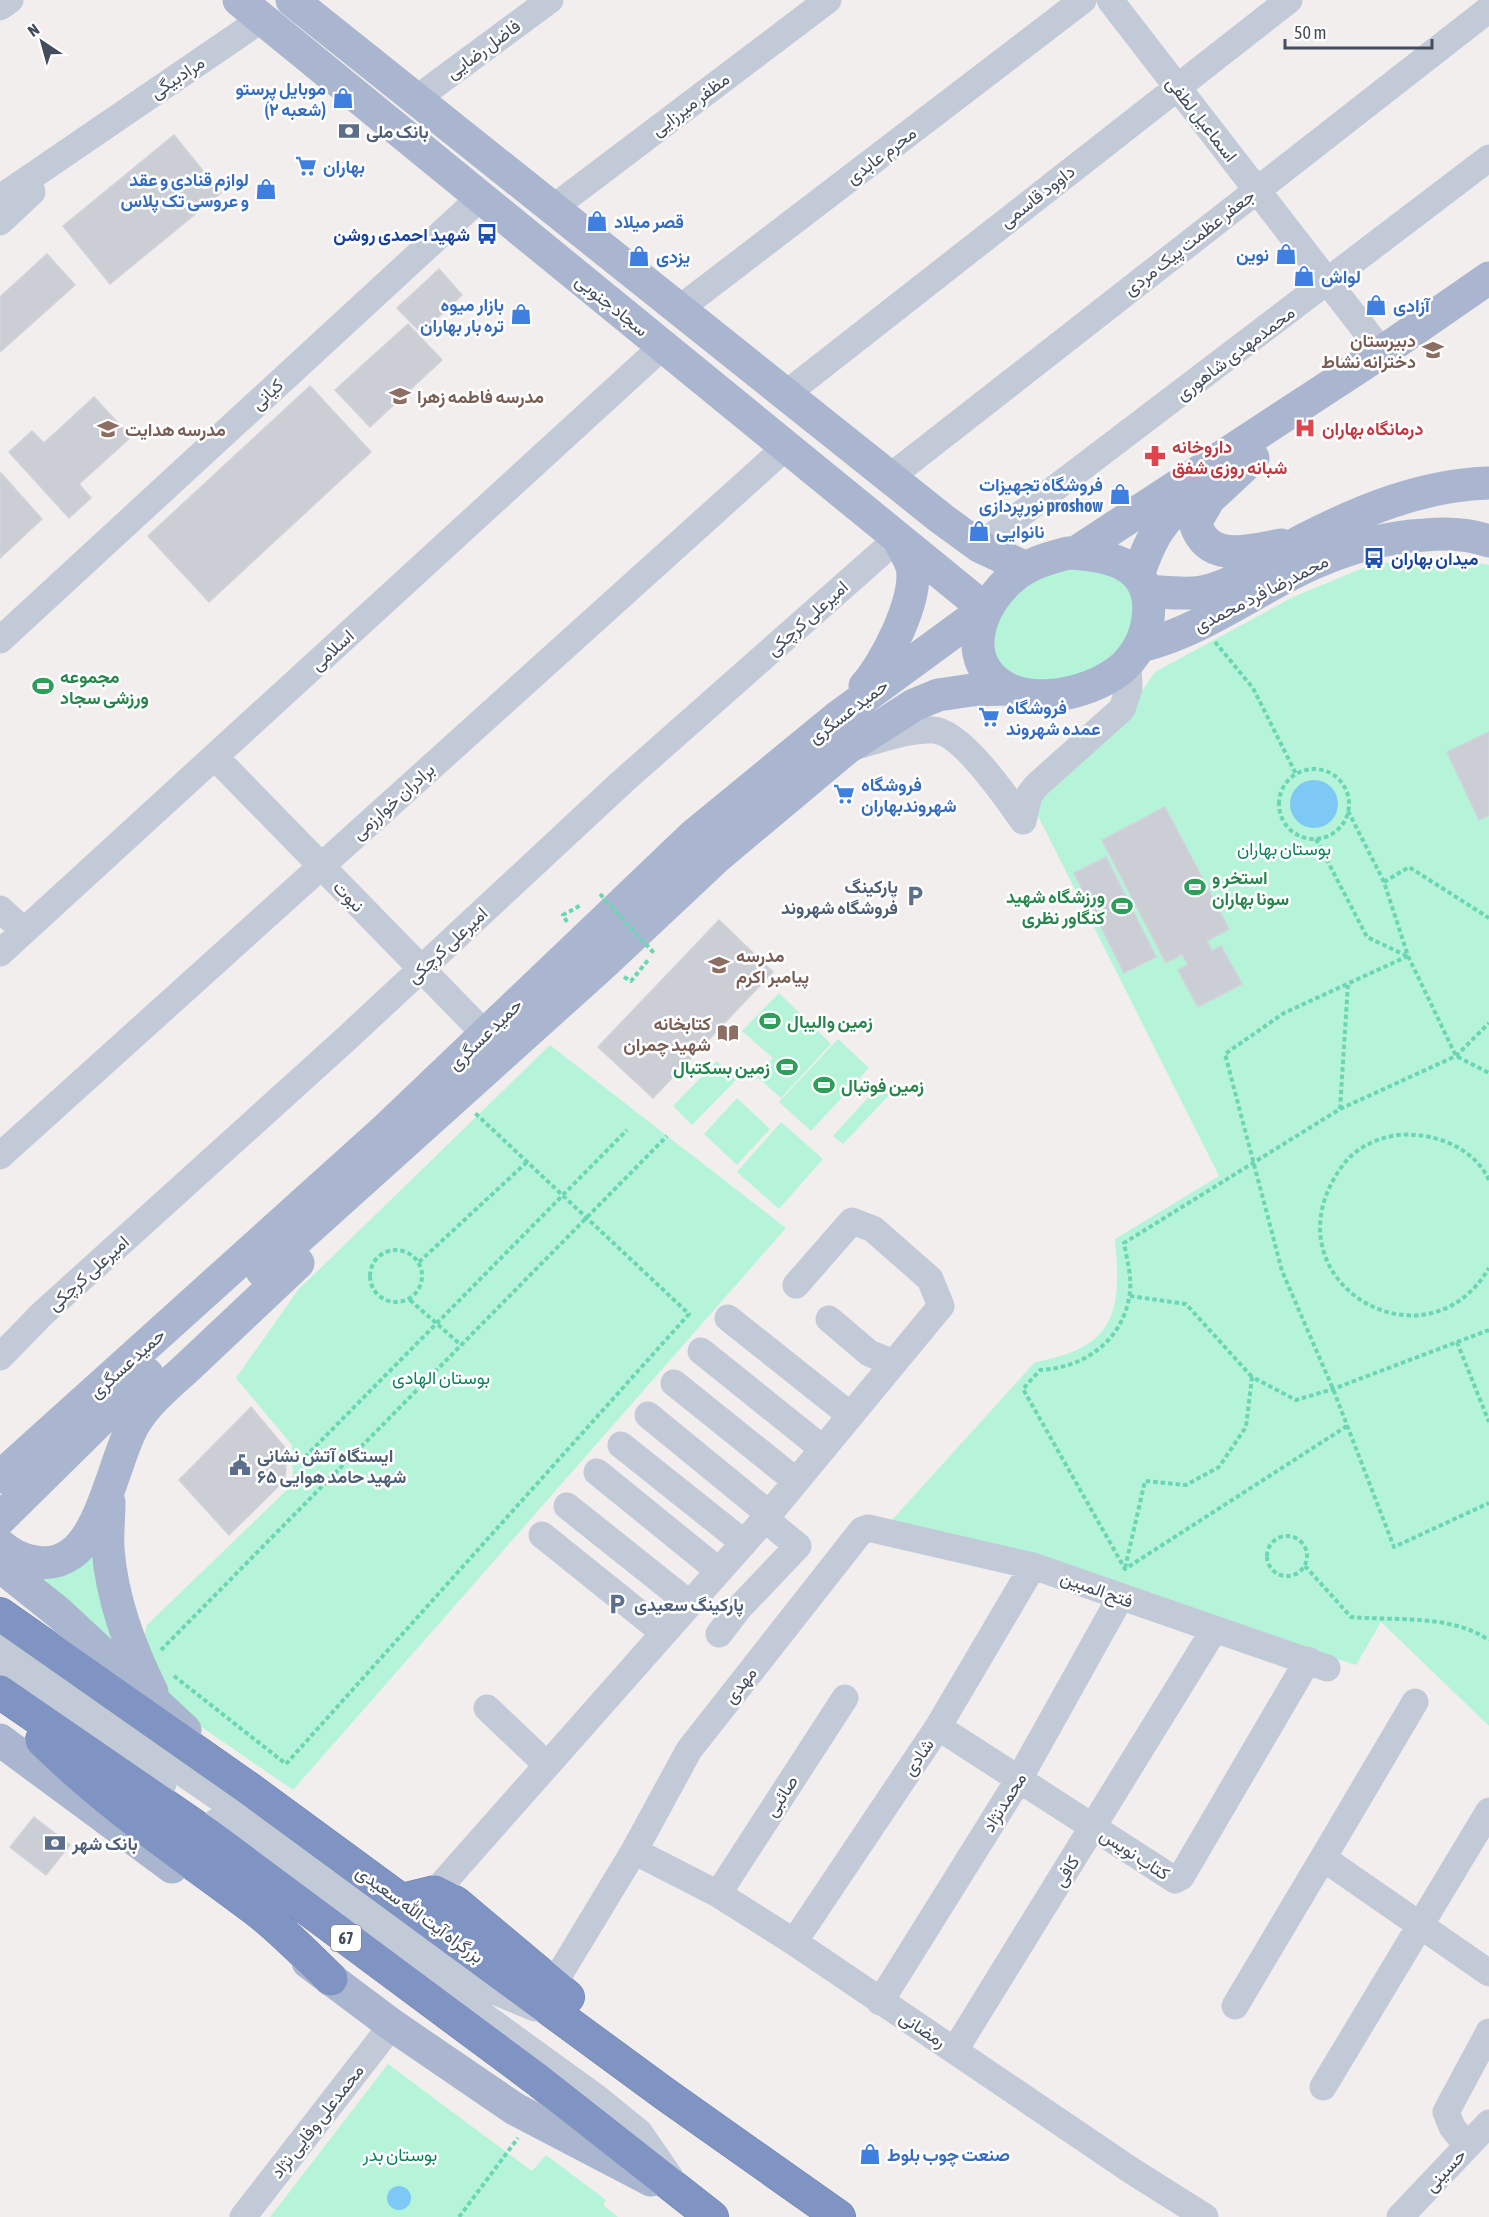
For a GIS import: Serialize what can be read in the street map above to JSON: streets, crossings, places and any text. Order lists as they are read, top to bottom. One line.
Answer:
{"streets":{"highway":["بزرگراه آیت الله سعیدی","67"],"main road":["سجاد جنوبی","محمدرضا فرد محمدی","حمید عسگری"],"street":["فاضل رضایی","مرادبیگی","مظفر میرزایی","اسماعیل لطفی","محرم عابدی","داوود قاسمی","جعفر عظمت پیک مردی","محمدمهدی شاهوری","کیانی","امیرعلی کرچکی","اسلامی","برادران خوارزمی","نبوت","فتح المبین","مهدی","شادی","صائبی","محمدنژاد","کتاب نویس","کافی","رمضانی","محمدعلی وفایی نژاد","حسینی"]},"crossings":[["مرادبیگی","سجاد جنوبی"],["اسماعیل لطفی","داوود قاسمی"],["اسماعیل لطفی","جعفر عظمت پیک مردی"],["اسماعیل لطفی","محمدمهدی شاهوری"],["سجاد جنوبی","کیانی"],["سجاد جنوبی","محمدرضا فرد محمدی"],["سجاد جنوبی","امیرعلی کرچکی"],["سجاد جنوبی","اسلامی"],["سجاد جنوبی","حمید عسگری"],["سجاد جنوبی","برادران خوارزمی"],["محمدرضا فرد محمدی","حمید عسگری"],["امیرعلی کرچکی","نبوت"],["اسلامی","نبوت"],["حمید عسگری","نبوت"],["برادران خوارزمی","نبوت"],["فتح المبین","مهدی"],["فتح المبین","شادی"],["فتح المبین","محمدنژاد"],["فتح المبین","کتاب نویس"],["فتح المبین","کافی"],["مهدی","رمضانی"],["شادی","کتاب نویس"],["شادی","رمضانی"],["صائبی","رمضانی"],["محمدنژاد","کتاب نویس"],["محمدنژاد","رمضانی"],["کتاب نویس","کافی"],["کافی","رمضانی"]],"parks":["بوستان بهاران","بوستان الهادی","بوستان بدر"],"places":{"shop":["موبایل پرستو (شعبه ۲)","لوازم قنادی و عقد و عروسی تک پلاس","قصر میلاد","نوین","یزدی","لواش","آزادی","بازار میوه تره بار بهاران","فروشگاه تجهیزات نورپردازی proshow","نانوایی","صنعت چوب بلوط"],"bank":["بانک ملی","بانک شهر"],"supermarket":["بهاران","فروشگاه عمده شهروند","فروشگاه شهروندبهاران"],"bus stop":["شهید احمدی روشن","میدان بهاران"],"school or university":["دبیرستان دخترانه نشاط","مدرسه فاطمه زهرا","مدرسه هدایت","مدرسه پیامبر اکرم"],"hospital":["درمانگاه بهاران"],"pharmacy":["داروخانه شبانه روزی شفق"],"sports":["مجموعه ورزشی سجاد","استخر و سونا بهاران","ورزشگاه شهید کنگاور نظری","زمین والیبال","زمین بسکتبال","زمین فوتبال"],"parking":["پارکینگ فروشگاه شهروند","پارکینگ سعیدی"],"library":["کتابخانه شهید چمران"],"public building":["ایستگاه آتش نشانی ۶۵ شهید حامد هوایی"]},"scale_bar":"50 m","north":"top left"}
